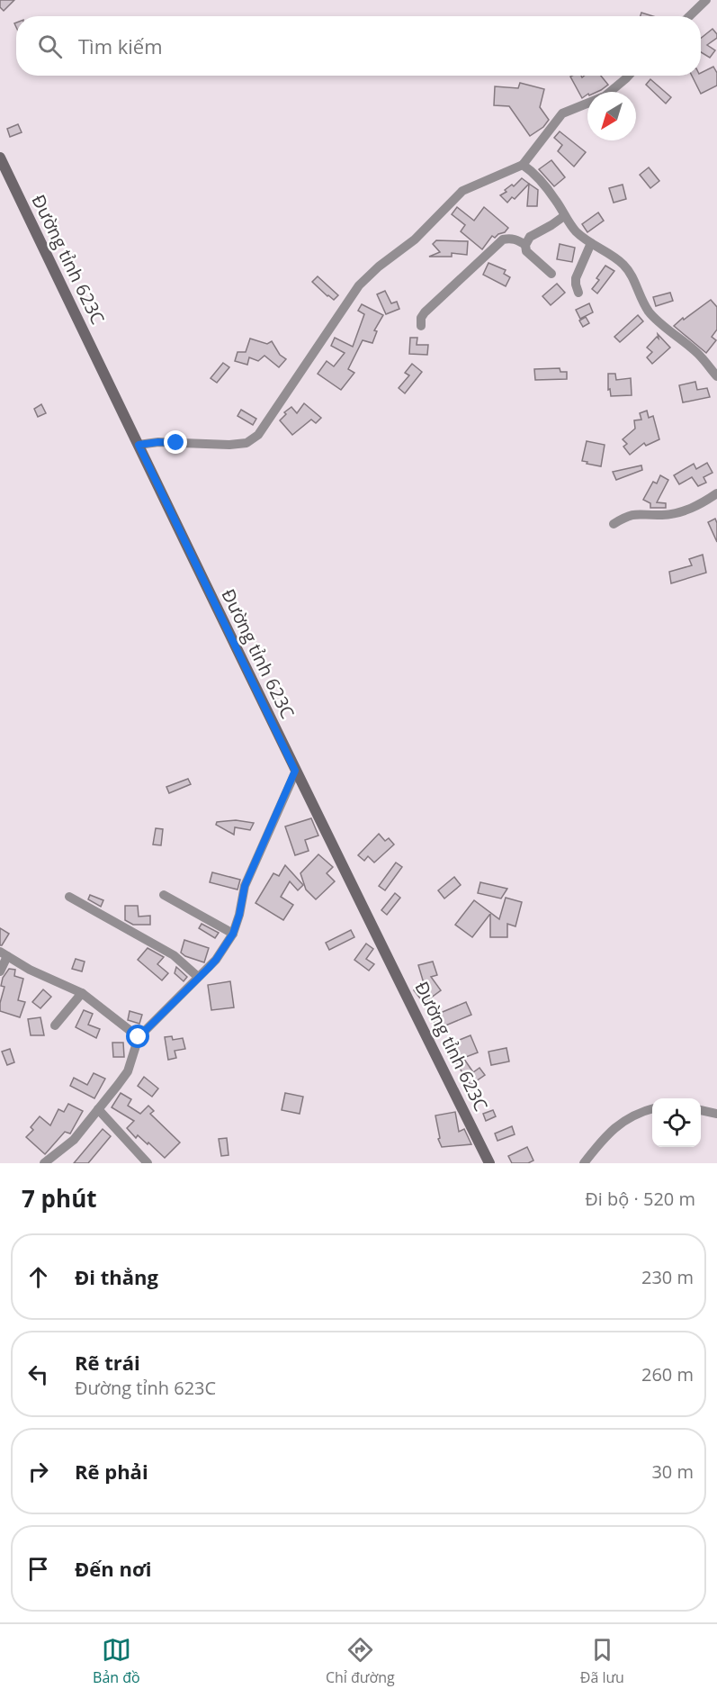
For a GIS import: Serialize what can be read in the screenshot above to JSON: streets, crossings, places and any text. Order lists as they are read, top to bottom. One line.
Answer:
{"streets":{"main road":["Đường tỉnh 623C"]},"north":"bottom left","page":{"search":"Tìm kiếm","heading":["7 phút","Đi bộ · 520 m"],"list":[["Đi thẳng","230 m"],["Rẽ trái","Đường tỉnh 623C","260 m"],["Rẽ phải","30 m"],"Đến nơi"],"nav":["Bản đồ","Chỉ đường","Đã lưu"]}}
